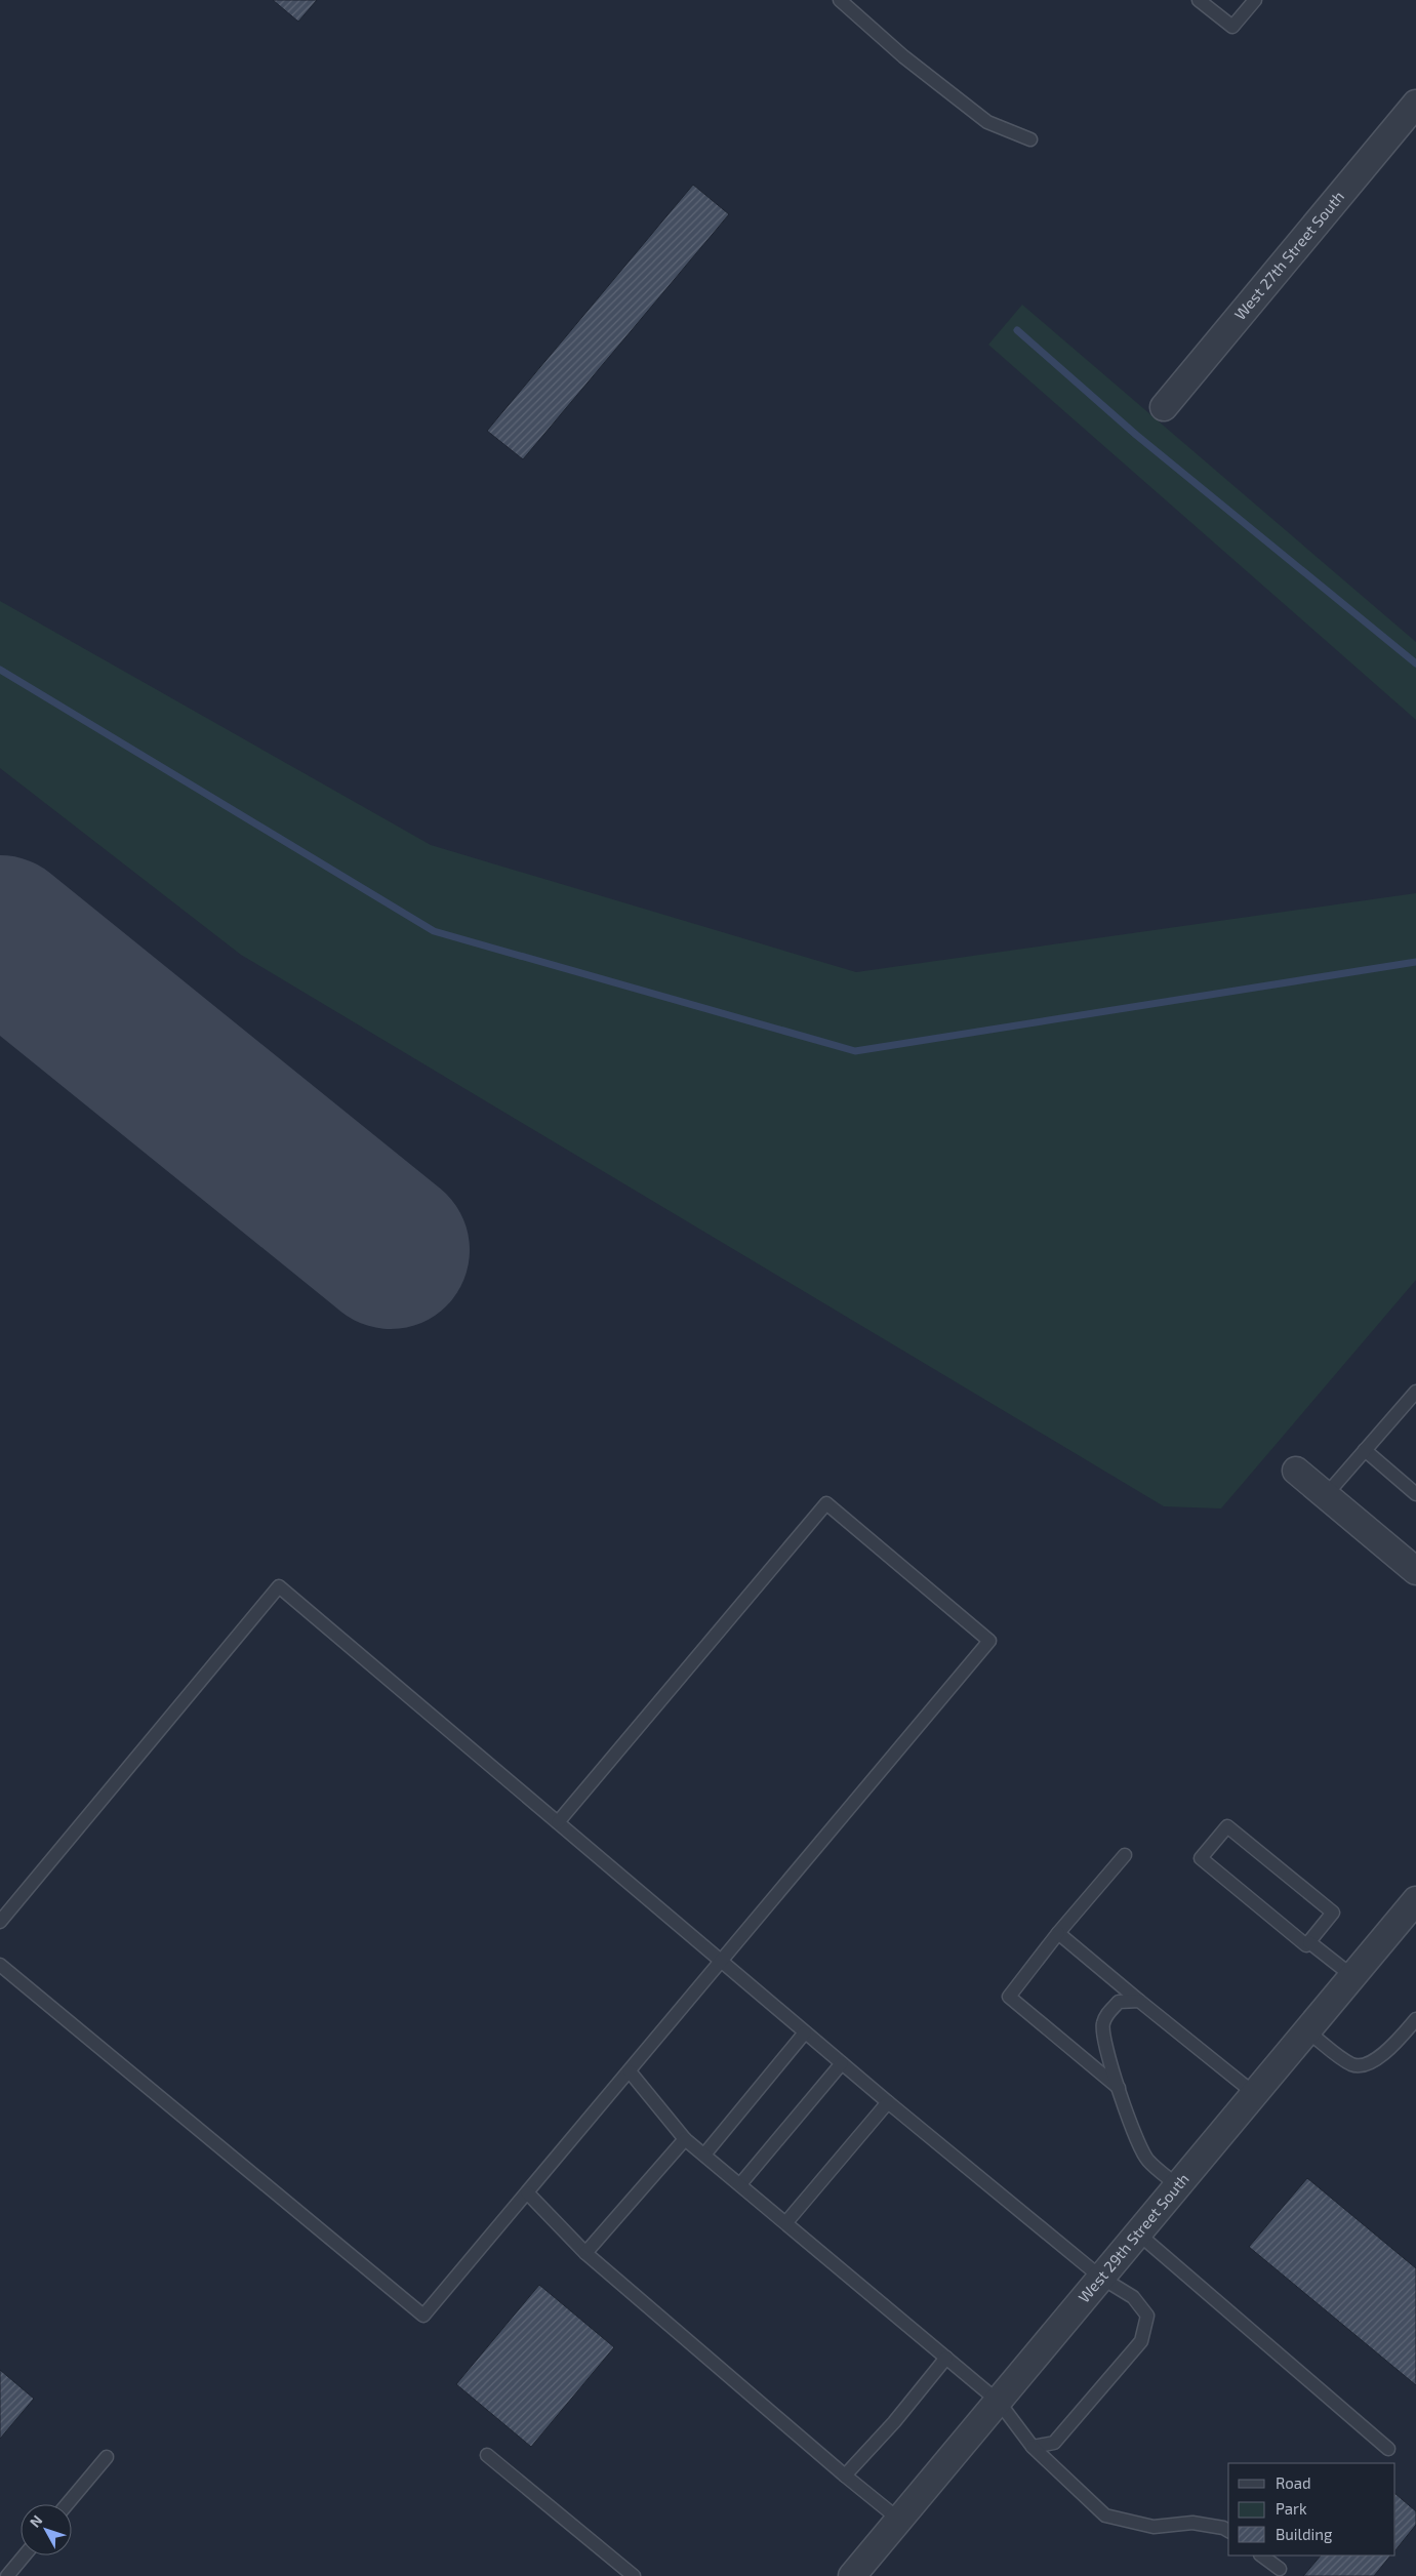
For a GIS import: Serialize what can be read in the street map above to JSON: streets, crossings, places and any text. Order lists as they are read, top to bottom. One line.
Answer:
{"streets":{"street":["West 27th Street South","West 29th Street South"]},"legend":["Road","Park","Building"],"north":"top left"}
